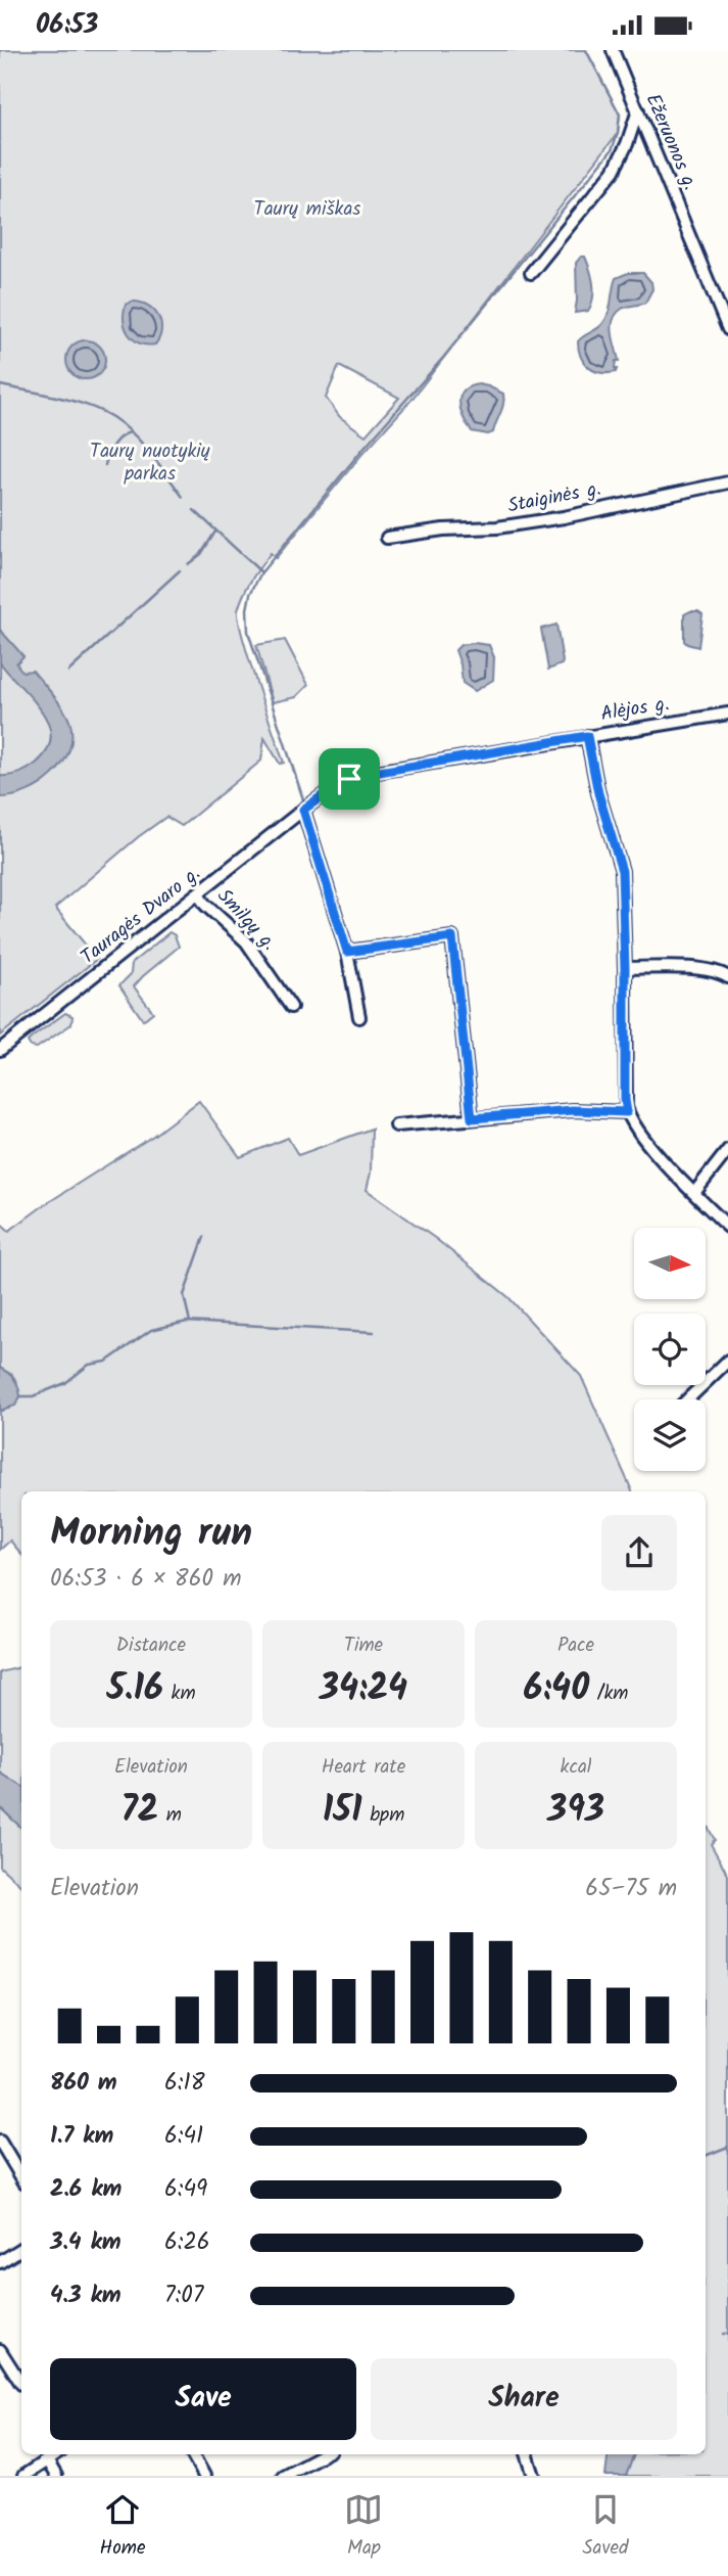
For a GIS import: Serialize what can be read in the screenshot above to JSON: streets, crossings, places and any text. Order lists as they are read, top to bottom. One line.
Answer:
{"streets":{"street":["Ežeruonos g.","Staiginės g.","Alėjos g.","Tauragės Dvaro g.","Smilgų g."]},"crossings":[["Alėjos g.","Tauragės Dvaro g."],["Tauragės Dvaro g.","Smilgų g."]],"parks":["Taurų miškas","Taurų nuotykių parkas"],"north":"right","page":{"status":"06:53","heading":["Morning run","06:53 · 6 × 860 m"],"stats":[["Distance","5.16 km"],["Time","34:24"],["Pace","6:40 /km"],["Elevation","72 m"],["Heart rate","151 bpm"],["kcal","393"]],"chart":["Elevation","65–75 m"],"list":[{"name":"860 m","note":"6:18"},{"name":"1.7 km","note":"6:41"},{"name":"2.6 km","note":"6:49"},{"name":"3.4 km","note":"6:26"},{"name":"4.3 km","note":"7:07"}],"buttons":["Save","Share"],"tabs":["Home","Map","Saved"]}}
